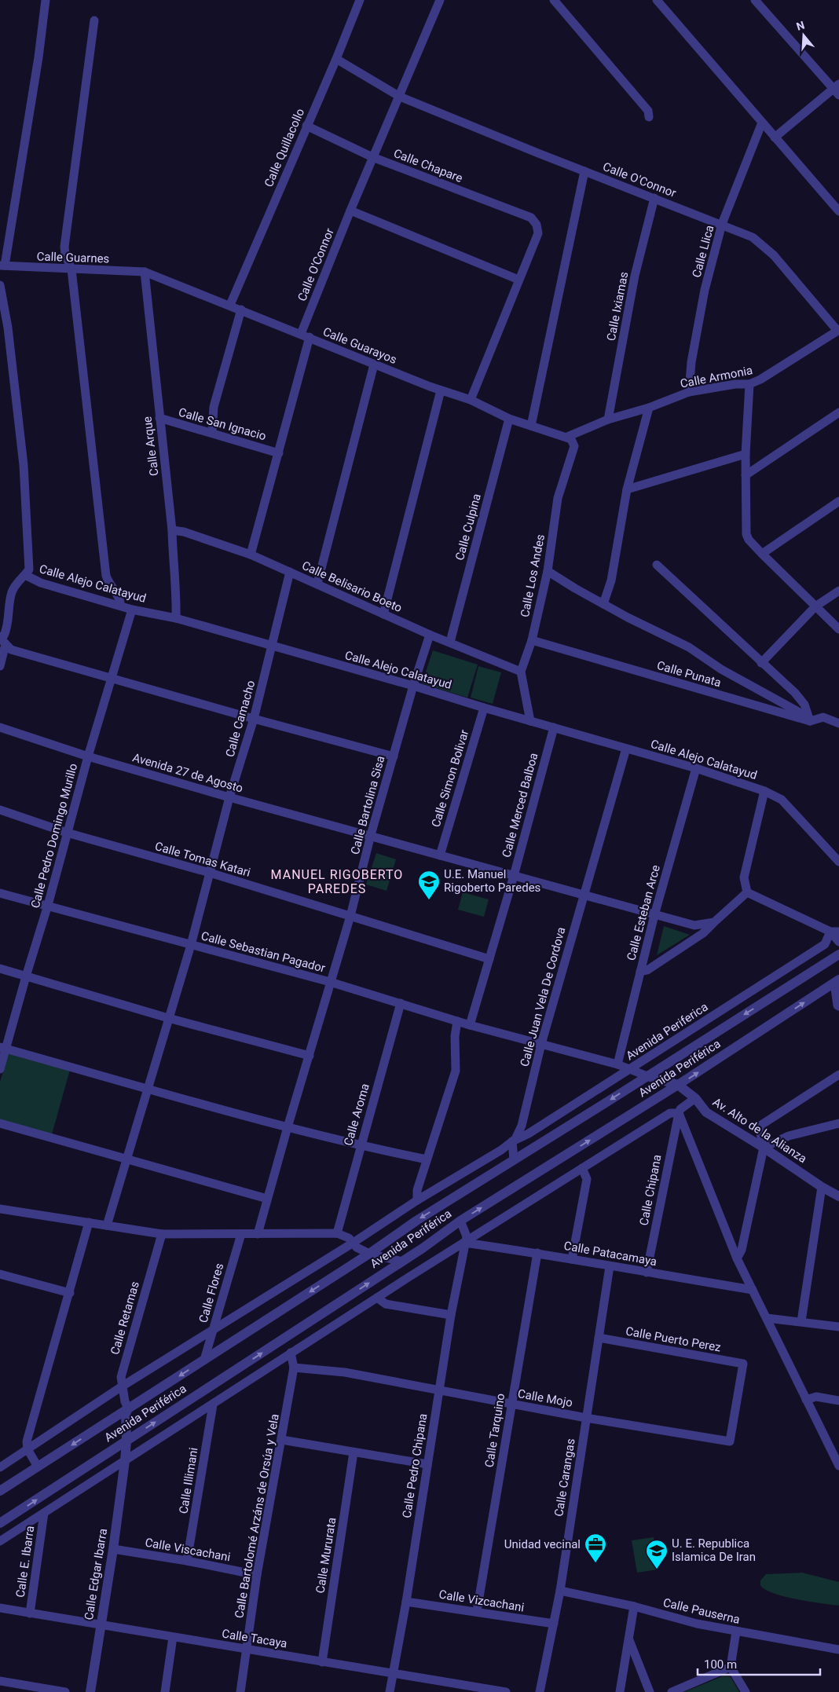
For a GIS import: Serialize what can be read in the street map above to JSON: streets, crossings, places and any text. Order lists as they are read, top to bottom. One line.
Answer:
{"streets":{"street":["Calle Quillacollo","Calle Chapare","Calle O'Connor","Calle Llica","Calle Guarnes","Calle Ixiamas","Calle Guarayos","Calle Armonia","Calle San Ignacio","Calle Arque","Calle Culpina","Calle Los Andes","Calle Alejo Calatayud","Calle Belisario Boeto","Calle Punata","Calle Camacho","Avenida 27 de Agosto","Calle Simon Bolivar","Calle Bartolina Sisa","Calle Merced Balboa","Calle Pedro Domingo Murillo","Calle Tomas Katari","Calle Esteban Arce","Calle Sebastian Pagador","Calle Juan Vela De Cordova","Avenida Periferica","Avenida Periférica","Calle Aroma","Av. Alto de la Alianza","Calle Chipana","Calle Patacamaya","Calle Flores","Calle Retamas","Calle Puerto Perez","Calle Mojo","Calle Tarquino","Calle Pedro Chipana","Calle Carangas","Calle Illimani","Calle Bartolomé Arzáns de Orsúa y Vela","Calle Viscachani","Calle Mururata","Calle E. Ibarra","Calle Edgar Ibarra","Calle Vizcachani","Calle Pauserna","Calle Tacaya"]},"crossings":[["Calle Quillacollo","Calle Chapare"],["Calle Quillacollo","Calle O'Connor"],["Calle Quillacollo","Calle Guarayos"],["Calle Chapare","Calle O'Connor"],["Calle O'Connor","Calle Llica"],["Calle O'Connor","Calle Ixiamas"],["Calle O'Connor","Calle Guarayos"],["Calle O'Connor","Calle Armonia"],["Calle Llica","Calle Armonia"],["Calle Guarnes","Calle Guarayos"],["Calle Guarnes","Calle Arque"],["Calle Ixiamas","Calle Armonia"],["Calle Guarayos","Calle Armonia"],["Calle Guarayos","Calle Arque"],["Calle Guarayos","Calle Culpina"],["Calle Guarayos","Calle Los Andes"],["Calle Armonia","Calle Los Andes"],["Calle San Ignacio","Calle Arque"],["Calle Arque","Calle Alejo Calatayud"],["Calle Arque","Calle Belisario Boeto"],["Calle Culpina","Calle Belisario Boeto"],["Calle Los Andes","Calle Belisario Boeto"],["Calle Los Andes","Calle Punata"],["Calle Alejo Calatayud","Calle Camacho"],["Calle Alejo Calatayud","Calle Simon Bolivar"],["Calle Alejo Calatayud","Calle Bartolina Sisa"],["Calle Alejo Calatayud","Calle Merced Balboa"],["Calle Alejo Calatayud","Calle Pedro Domingo Murillo"],["Calle Alejo Calatayud","Calle Esteban Arce"],["Calle Alejo Calatayud","Calle Juan Vela De Cordova"],["Calle Belisario Boeto","Calle Camacho"],["Calle Belisario Boeto","Calle Bartolina Sisa"],["Calle Camacho","Avenida 27 de Agosto"],["Calle Camacho","Calle Tomas Katari"],["Avenida 27 de Agosto","Calle Simon Bolivar"],["Avenida 27 de Agosto","Calle Bartolina Sisa"],["Avenida 27 de Agosto","Calle Merced Balboa"],["Avenida 27 de Agosto","Calle Pedro Domingo Murillo"],["Avenida 27 de Agosto","Calle Esteban Arce"],["Avenida 27 de Agosto","Calle Juan Vela De Cordova"],["Calle Bartolina Sisa","Calle Tomas Katari"],["Calle Bartolina Sisa","Calle Sebastian Pagador"],["Calle Merced Balboa","Calle Tomas Katari"],["Calle Merced Balboa","Calle Sebastian Pagador"],["Calle Pedro Domingo Murillo","Calle Tomas Katari"],["Calle Pedro Domingo Murillo","Calle Sebastian Pagador"],["Calle Esteban Arce","Calle Sebastian Pagador"],["Calle Sebastian Pagador","Calle Juan Vela De Cordova"],["Calle Sebastian Pagador","Avenida Periferica"],["Calle Sebastian Pagador","Avenida Periférica"],["Calle Sebastian Pagador","Calle Aroma"],["Calle Sebastian Pagador","Av. Alto de la Alianza"],["Calle Juan Vela De Cordova","Avenida Periferica"],["Calle Juan Vela De Cordova","Calle Flores"],["Calle Juan Vela De Cordova","Calle Retamas"],["Avenida Periférica","Av. Alto de la Alianza"],["Avenida Periférica","Calle Flores"],["Avenida Periférica","Calle Retamas"],["Avenida Periférica","Calle Pedro Chipana"],["Avenida Periférica","Calle Edgar Ibarra"],["Calle Chipana","Calle Patacamaya"],["Calle Patacamaya","Calle Tarquino"],["Calle Patacamaya","Calle Pedro Chipana"],["Calle Patacamaya","Calle Carangas"],["Calle Retamas","Calle Edgar Ibarra"],["Calle Puerto Perez","Calle Mojo"],["Calle Puerto Perez","Calle Carangas"],["Calle Mojo","Calle Tarquino"],["Calle Mojo","Calle Pedro Chipana"],["Calle Mojo","Calle Carangas"],["Calle Mojo","Calle Bartolomé Arzáns de Orsúa y Vela"],["Calle Tarquino","Calle Vizcachani"],["Calle Pedro Chipana","Calle Vizcachani"],["Calle Pedro Chipana","Calle Tacaya"],["Calle Carangas","Calle Vizcachani"],["Calle Carangas","Calle Pauserna"],["Calle Illimani","Calle Viscachani"],["Calle Bartolomé Arzáns de Orsúa y Vela","Calle Viscachani"],["Calle Bartolomé Arzáns de Orsúa y Vela","Calle Tacaya"],["Calle Viscachani","Calle Edgar Ibarra"],["Calle Mururata","Calle Tacaya"],["Calle E. Ibarra","Calle Tacaya"],["Calle Edgar Ibarra","Calle Tacaya"]],"districts":["MANUEL RIGOBERTO PAREDES"],"places":{"school or university":["U.E. Manuel Rigoberto Paredes","U. E. Republica Islamica De Iran"],"office":["Unidad vecinal"]},"scale_bar":"100 m","north":"top"}
